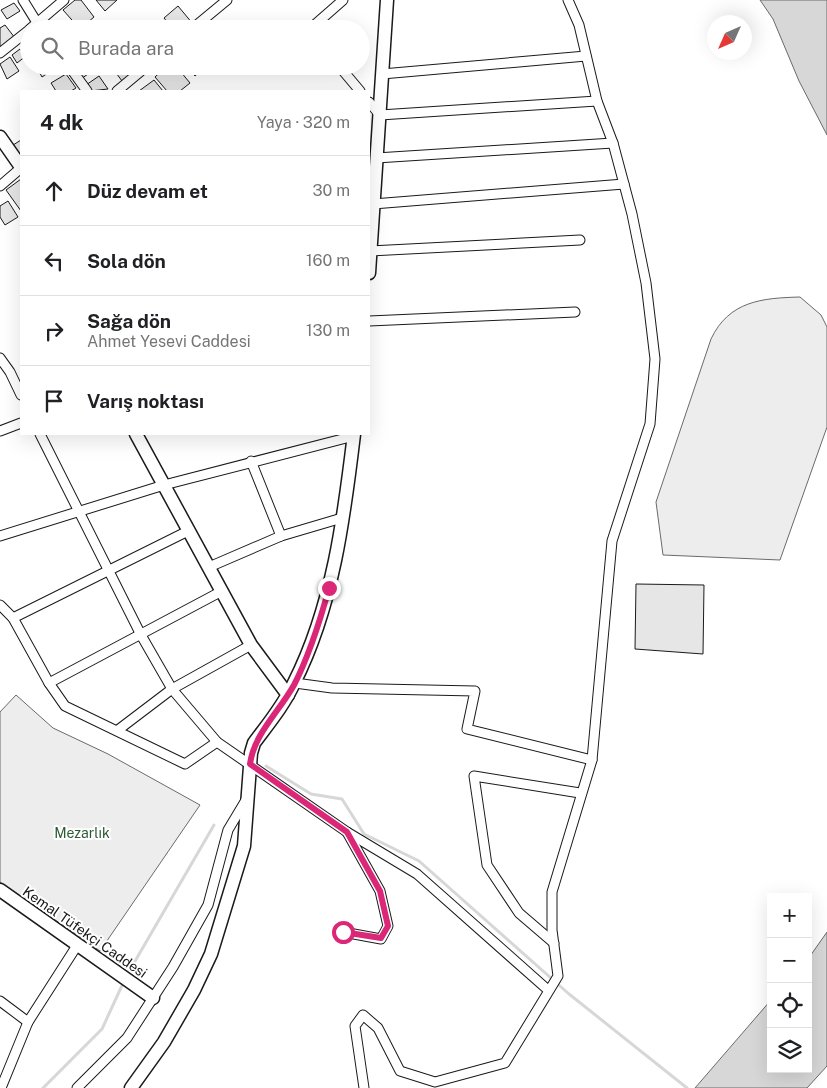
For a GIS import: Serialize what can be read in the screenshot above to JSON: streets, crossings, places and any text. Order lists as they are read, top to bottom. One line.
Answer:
{"streets":{"street":["Kemal Tüfekçi Caddesi"]},"parks":["Mezarlık"],"north":"bottom left","page":{"search":"Burada ara","heading":["4 dk","Yaya · 320 m"],"list":[["Düz devam et","30 m"],["Sola dön","160 m"],["Sağa dön","Ahmet Yesevi Caddesi","130 m"],"Varış noktası"],"map_buttons":["+","−"]}}
